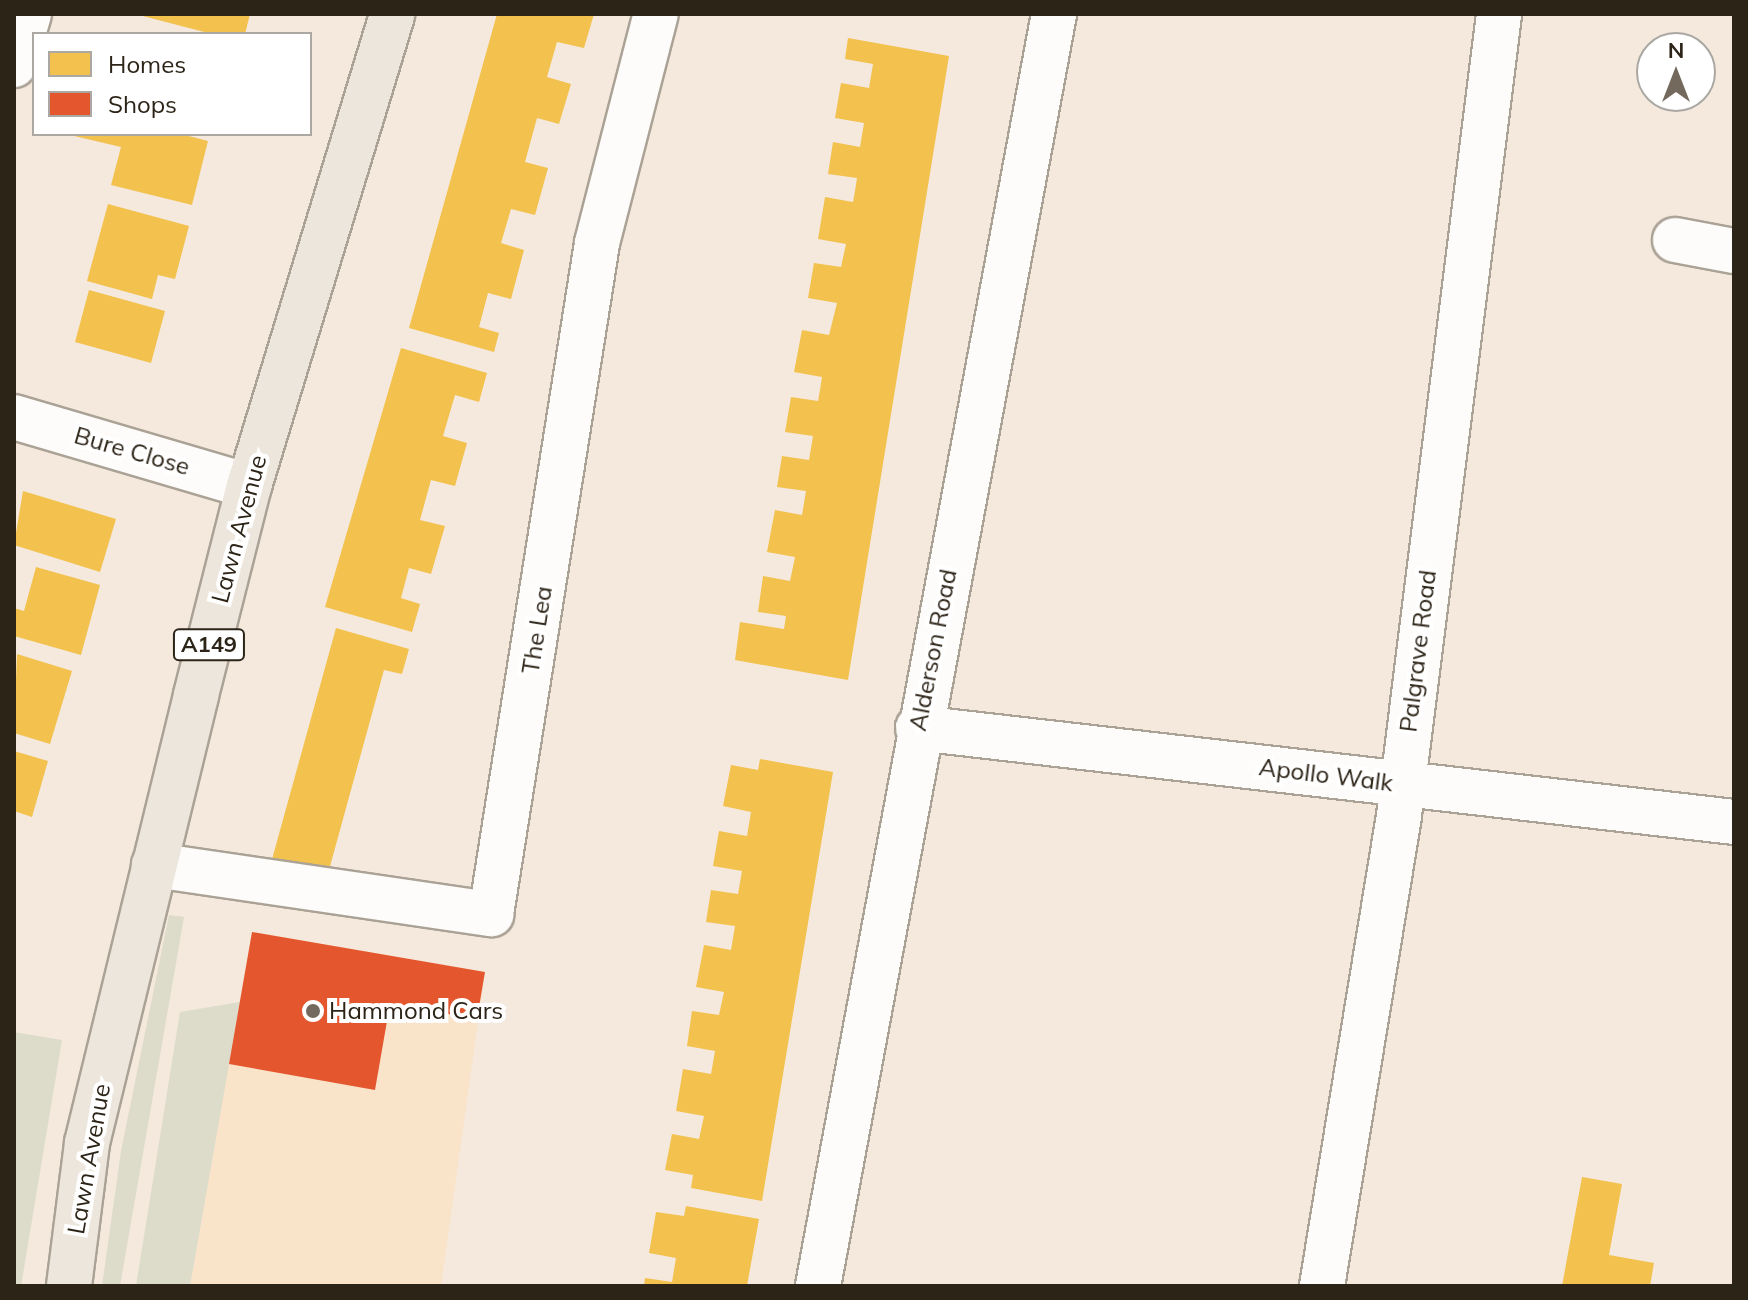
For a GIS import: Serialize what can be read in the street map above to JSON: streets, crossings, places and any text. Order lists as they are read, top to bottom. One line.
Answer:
{"streets":{"main road":["Lawn Avenue","A149"],"street":["Bure Close","The Lea","Alderson Road","Palgrave Road","Apollo Walk"]},"crossings":[["Bure Close","Lawn Avenue"],["Lawn Avenue","The Lea"],["Alderson Road","Apollo Walk"],["Palgrave Road","Apollo Walk"]],"places":["Hammond Cars"],"legend":["Homes","Shops"],"north":"top"}
